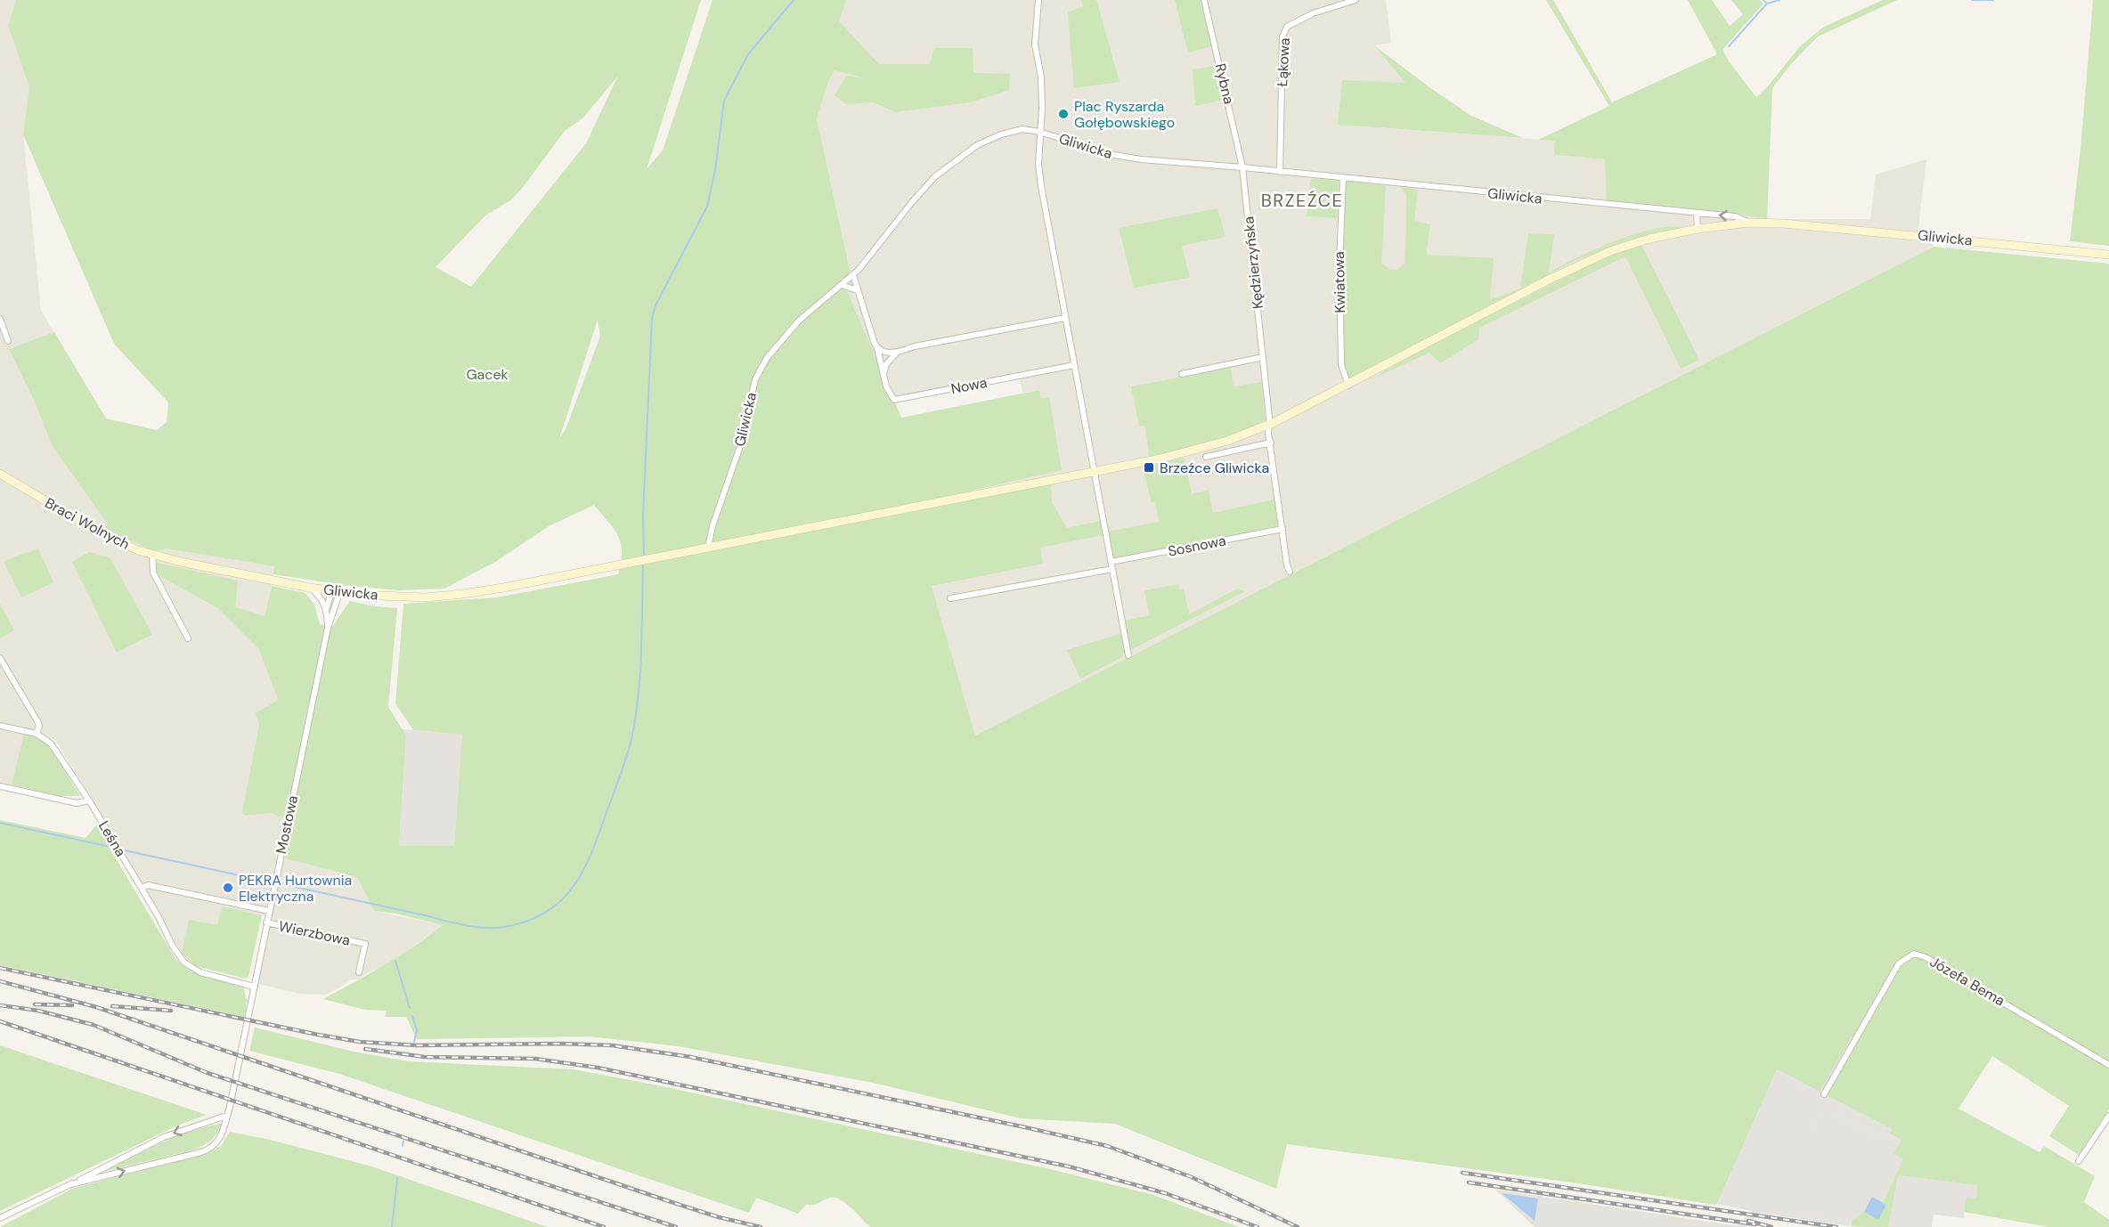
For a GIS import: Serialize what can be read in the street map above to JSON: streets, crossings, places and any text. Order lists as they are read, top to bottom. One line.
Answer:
{"streets":{"main road":["Gliwicka","Braci Wolnych"],"street":["Łąkowa","Rybna","Kędzierzyńska","Kwiatowa","Nowa","Sosnowa","Mostowa","Leśna","Wierzbowa","Józefa Bema"]},"crossings":[["Łąkowa","Gliwicka"],["Rybna","Gliwicka"],["Rybna","Kędzierzyńska"],["Gliwicka","Kędzierzyńska"],["Gliwicka","Kwiatowa"],["Gliwicka","Nowa"],["Gliwicka","Braci Wolnych"],["Gliwicka","Mostowa"],["Kędzierzyńska","Sosnowa"],["Mostowa","Leśna"],["Mostowa","Wierzbowa"],["Leśna","Wierzbowa"]],"districts":["BRZEŹCE"],"parks":["Gacek"],"places":{"other":["Plac Ryszarda Gołębowskiego","PEKRA Hurtownia Elektryczna"],"transit":["Brzeźce Gliwicka"]}}
